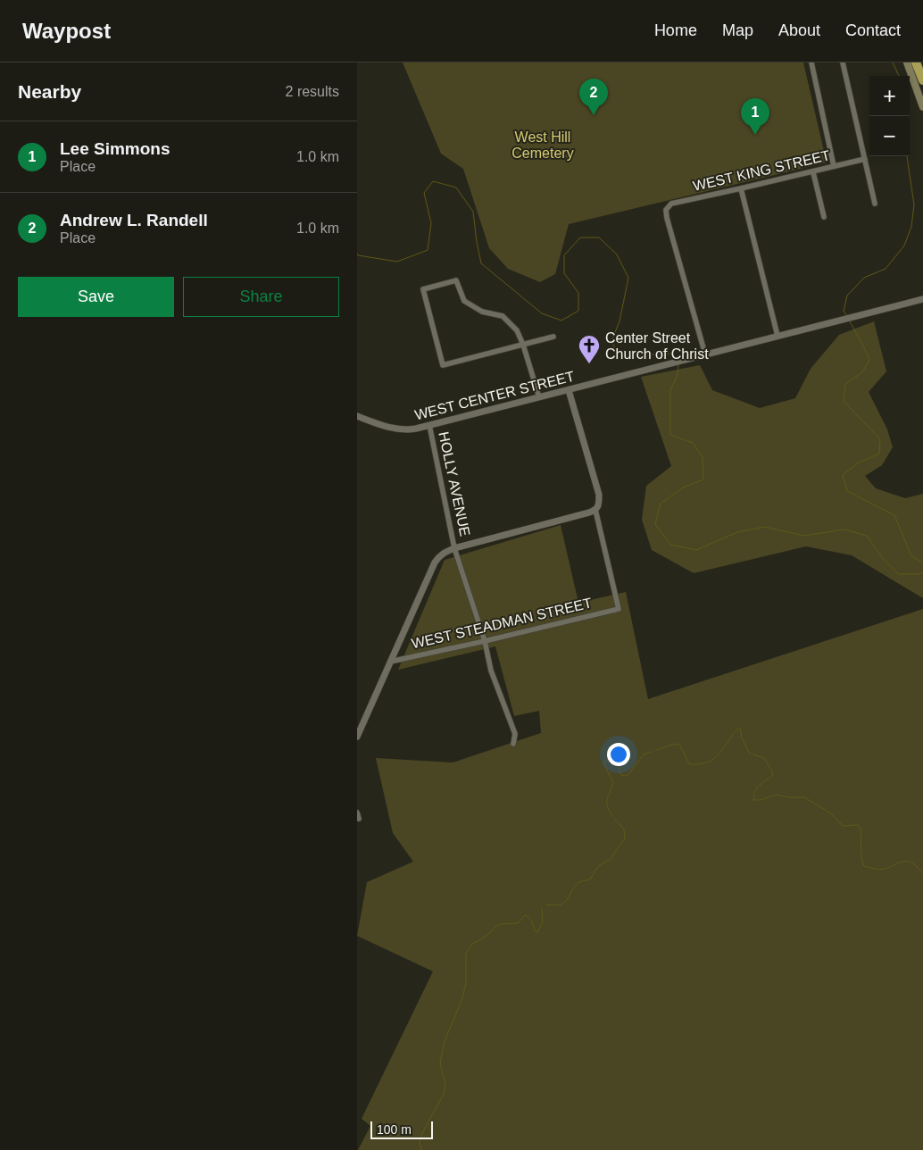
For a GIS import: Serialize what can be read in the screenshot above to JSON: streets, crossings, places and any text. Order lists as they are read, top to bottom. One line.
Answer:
{"streets":{"street":["WEST KING STREET","WEST CENTER STREET","HOLLY AVENUE","WEST STEADMAN STREET"]},"crossings":[["WEST KING STREET","WEST CENTER STREET"],["WEST CENTER STREET","HOLLY AVENUE"],["HOLLY AVENUE","WEST STEADMAN STREET"]],"parks":["West Hill Cemetery"],"places":{"church":["Center Street Church of Christ"]},"scale_bar":"100 m","page":{"header":"Waypost","nav":["Home","Map","About","Contact"],"heading":["Nearby","2 results"],"map_buttons":["+","−"],"pins":["2","1"],"list":[{"mark":"1","name":"Lee Simmons","note":"Place","value":"1.0 km"},{"mark":"2","name":"Andrew L. Randell","note":"Place","value":"1.0 km"}],"buttons":["Save","Share"],"scale":"100 m"}}
